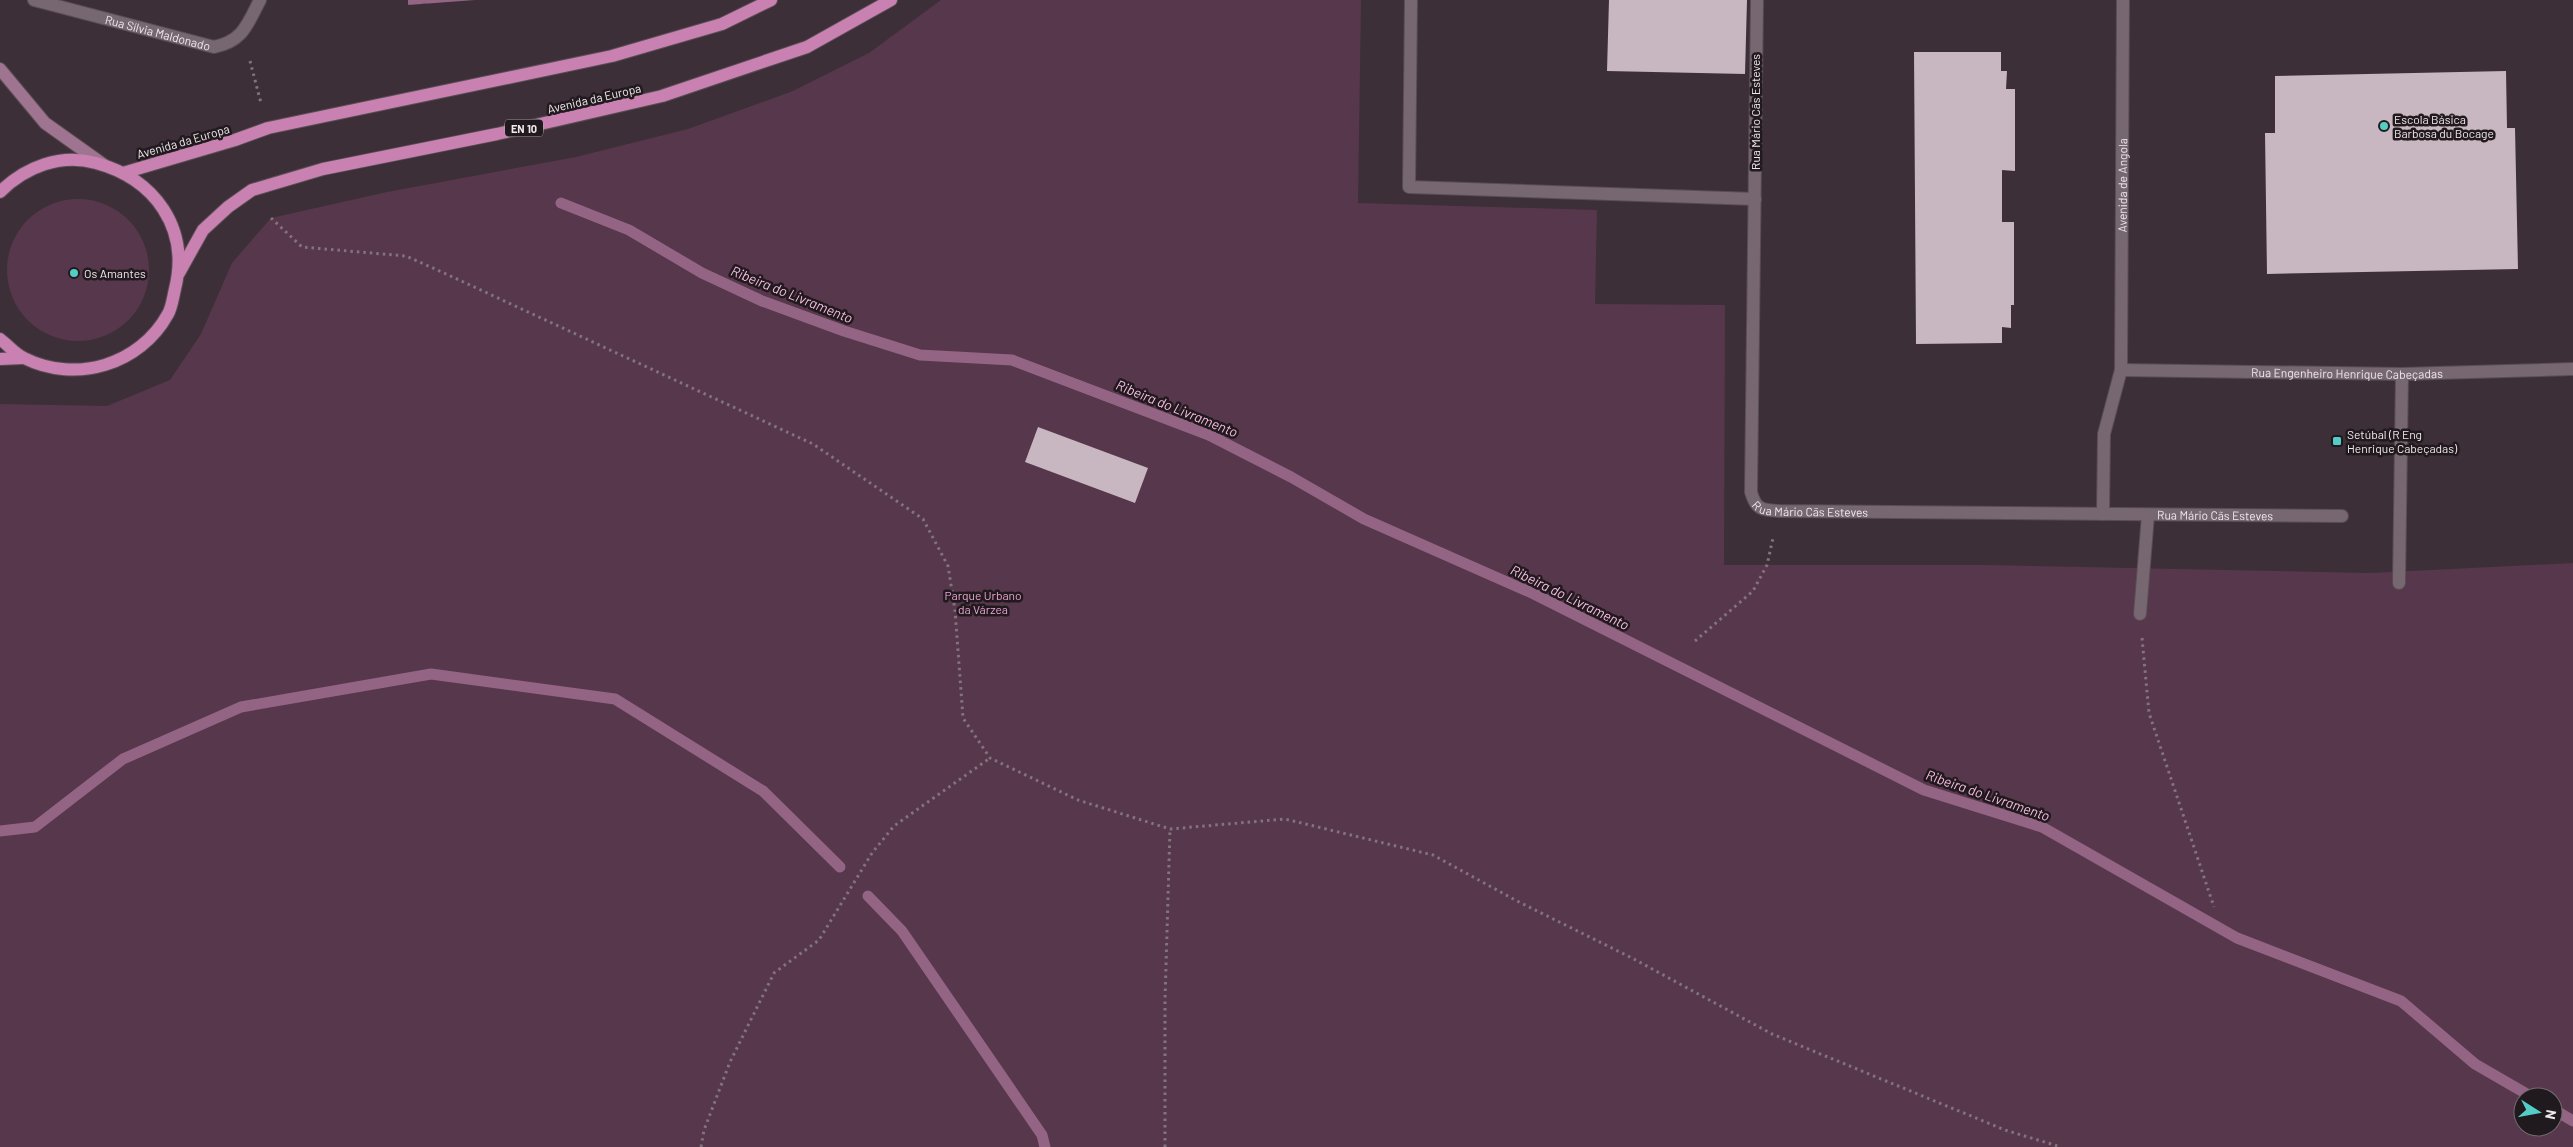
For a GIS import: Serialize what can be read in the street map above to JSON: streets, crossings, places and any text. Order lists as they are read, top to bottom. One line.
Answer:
{"streets":{"main road":["Avenida da Europa","EN 10"],"street":["Rua Sílvia Maldonado","Rua Mário Cãs Esteves","Avenida de Angola","Rua Engenheiro Henrique Cabeçadas"]},"crossings":[["Rua Mário Cãs Esteves","Avenida de Angola"],["Avenida de Angola","Rua Engenheiro Henrique Cabeçadas"]],"water":["Ribeira do Livramento"],"parks":["Parque Urbano da Várzea"],"places":{"other":["Escola Básica Barbosa du Bocage","Os Amantes"],"transit":["Setúbal (R Eng Henrique Cabeçadas)"]},"north":"right"}
